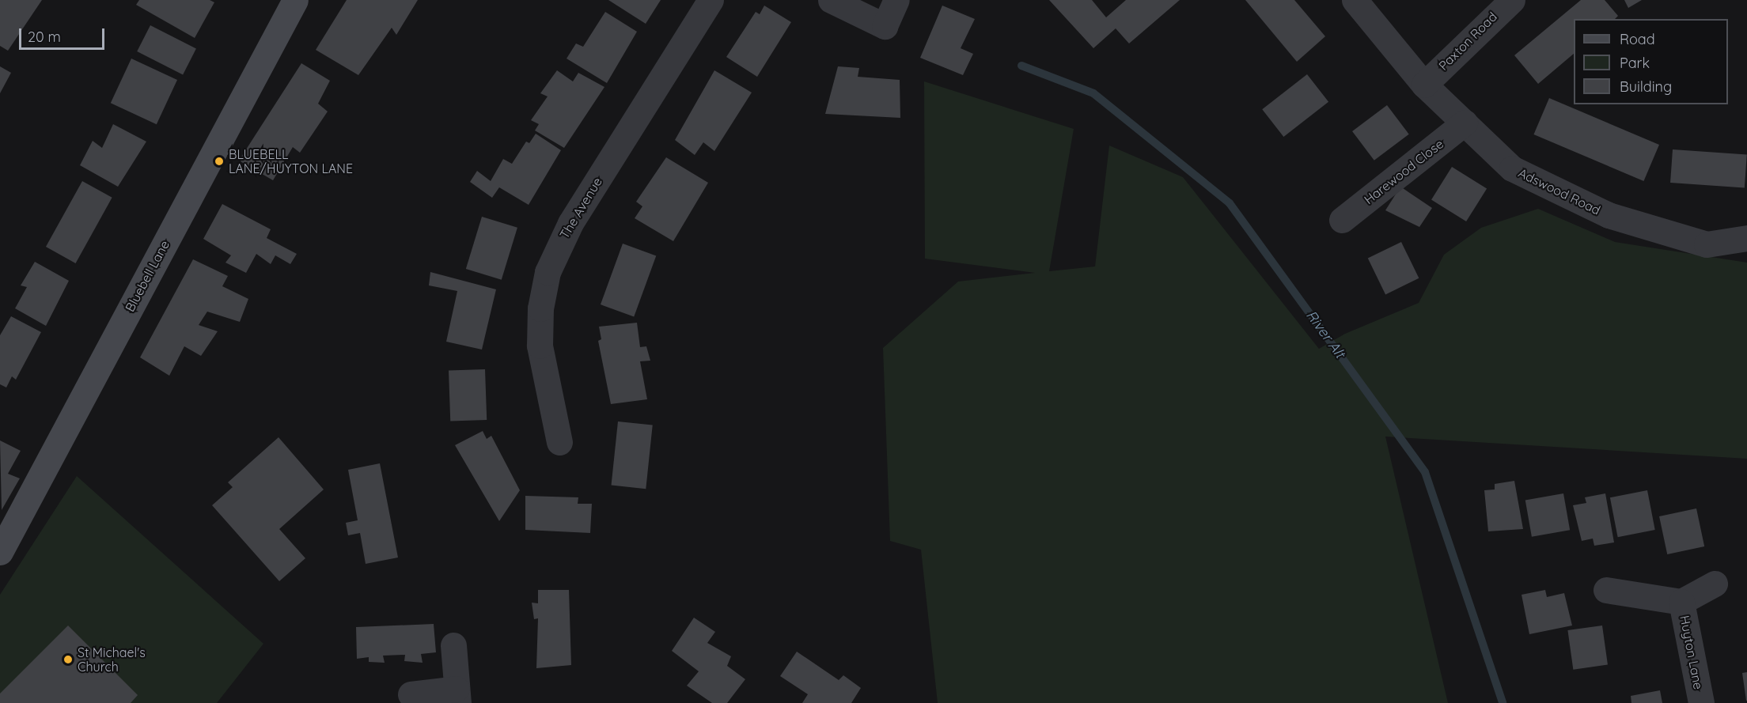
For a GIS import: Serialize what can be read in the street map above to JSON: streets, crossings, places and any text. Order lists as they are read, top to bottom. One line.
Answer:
{"streets":{"street":["Paxton Road","Harewood Close","Adswood Road","The Avenue","Bluebell Lane","Huyton Lane"]},"crossings":[["Paxton Road","Adswood Road"],["Harewood Close","Adswood Road"]],"water":["River Alt"],"places":["BLUEBELL LANE/HUYTON LANE","St Michael's Church"],"legend":["Road","Park","Building"],"scale_bar":"20 m"}
